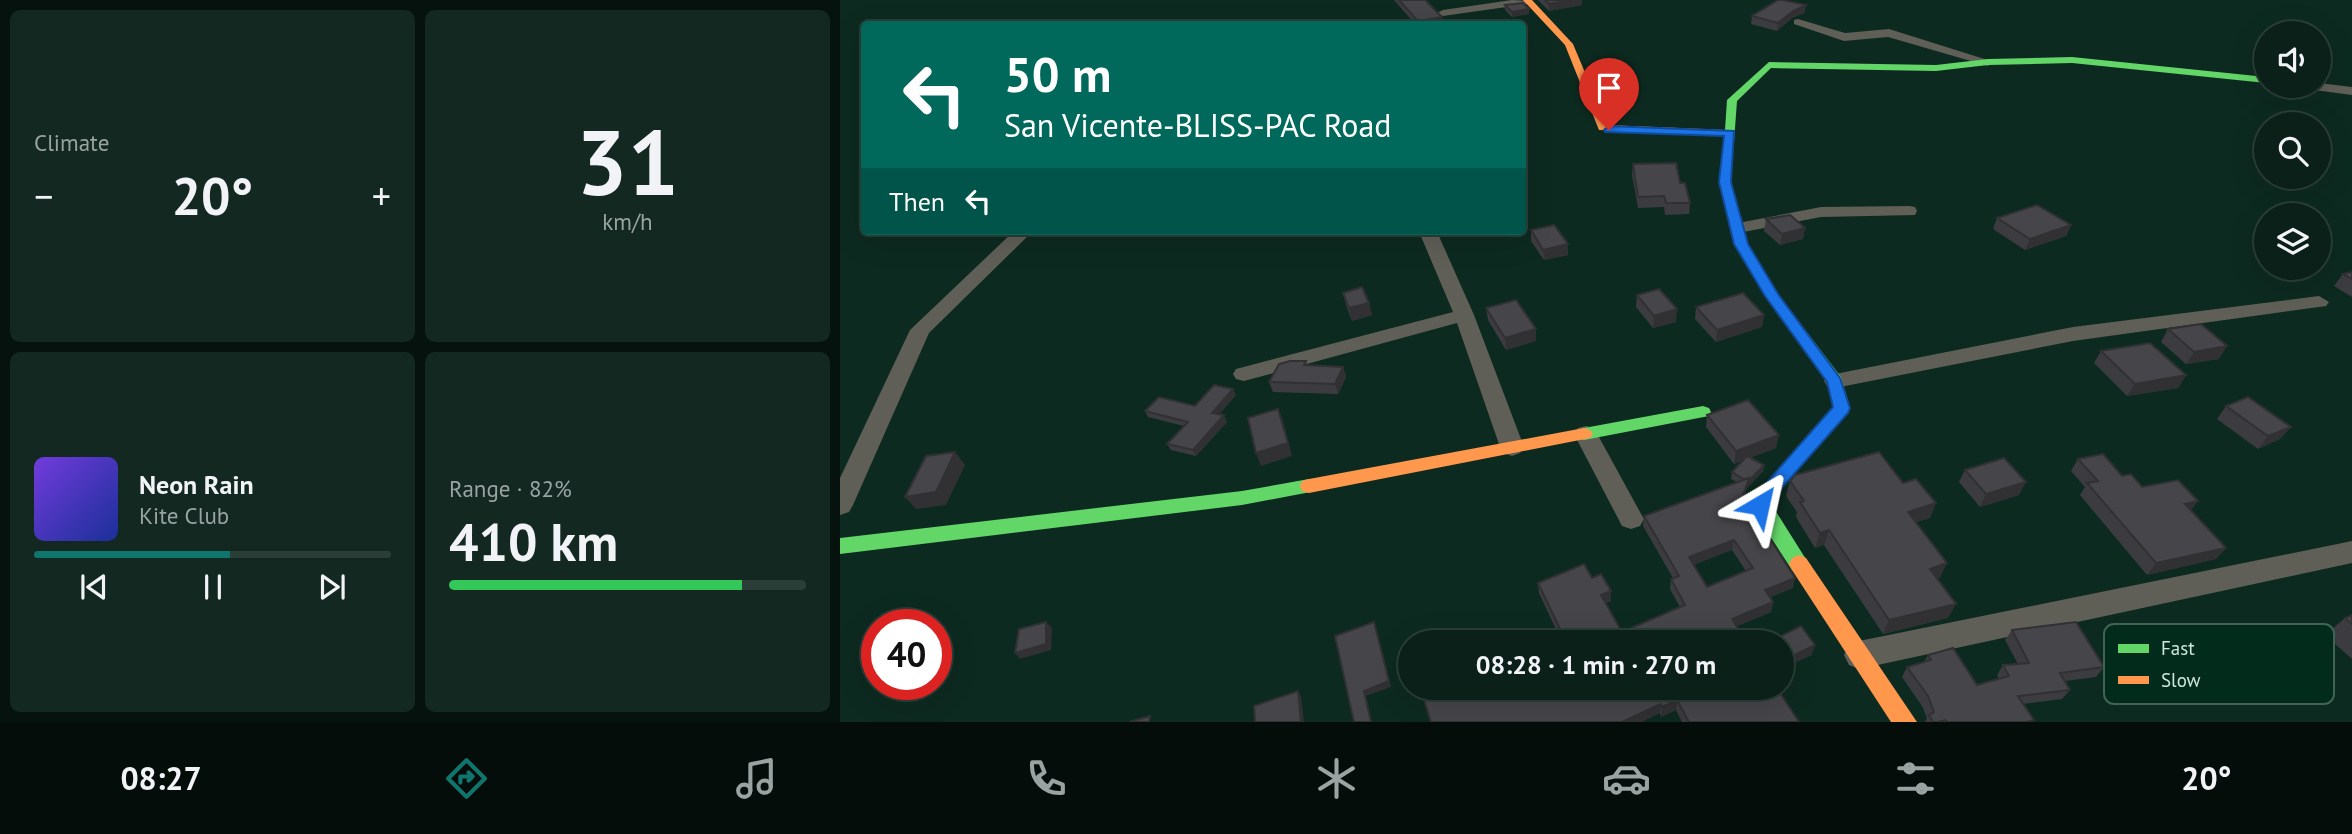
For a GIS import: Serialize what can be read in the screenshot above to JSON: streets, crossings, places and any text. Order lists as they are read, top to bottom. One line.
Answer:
{"legend":["Fast","Slow"],"page":{"tile":["Climate",["31","km/h"],["Range · 82%","410 km"]],"turn":["50 m","San Vicente-BLISS-PAC Road"],"heat":["−","20°","+"],"then":"Then","song":["Neon Rain","Kite Club"],"limit":"40","trip":"08:28 · 1 min · 270 m","tabs":["08:27","20°"]}}
